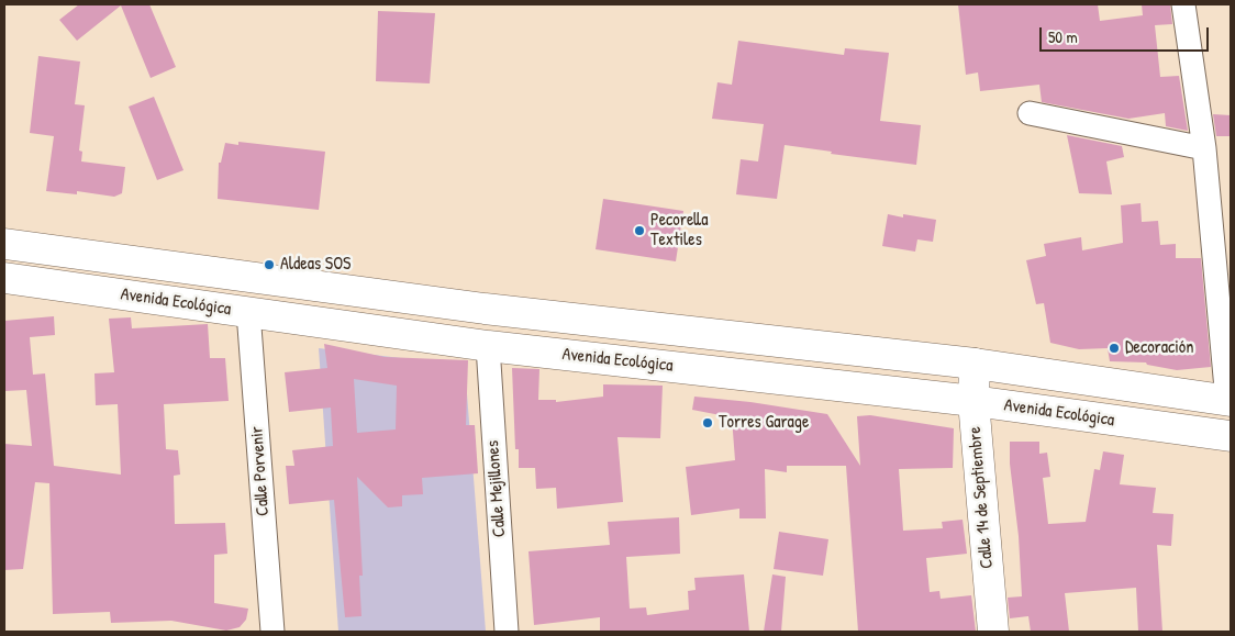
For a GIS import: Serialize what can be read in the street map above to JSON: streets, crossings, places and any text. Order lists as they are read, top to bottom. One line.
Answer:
{"streets":{"main road":["Avenida Ecológica","Calle 14 de Septiembre"],"street":["Calle Porvenir","Calle Mejillones"]},"crossings":[["Avenida Ecológica","Calle Porvenir"],["Avenida Ecológica","Calle Mejillones"],["Avenida Ecológica","Calle 14 de Septiembre"]],"places":["Pecorella Textiles","Aldeas SOS","Decoración","Torres Garage"],"scale_bar":"50 m"}
